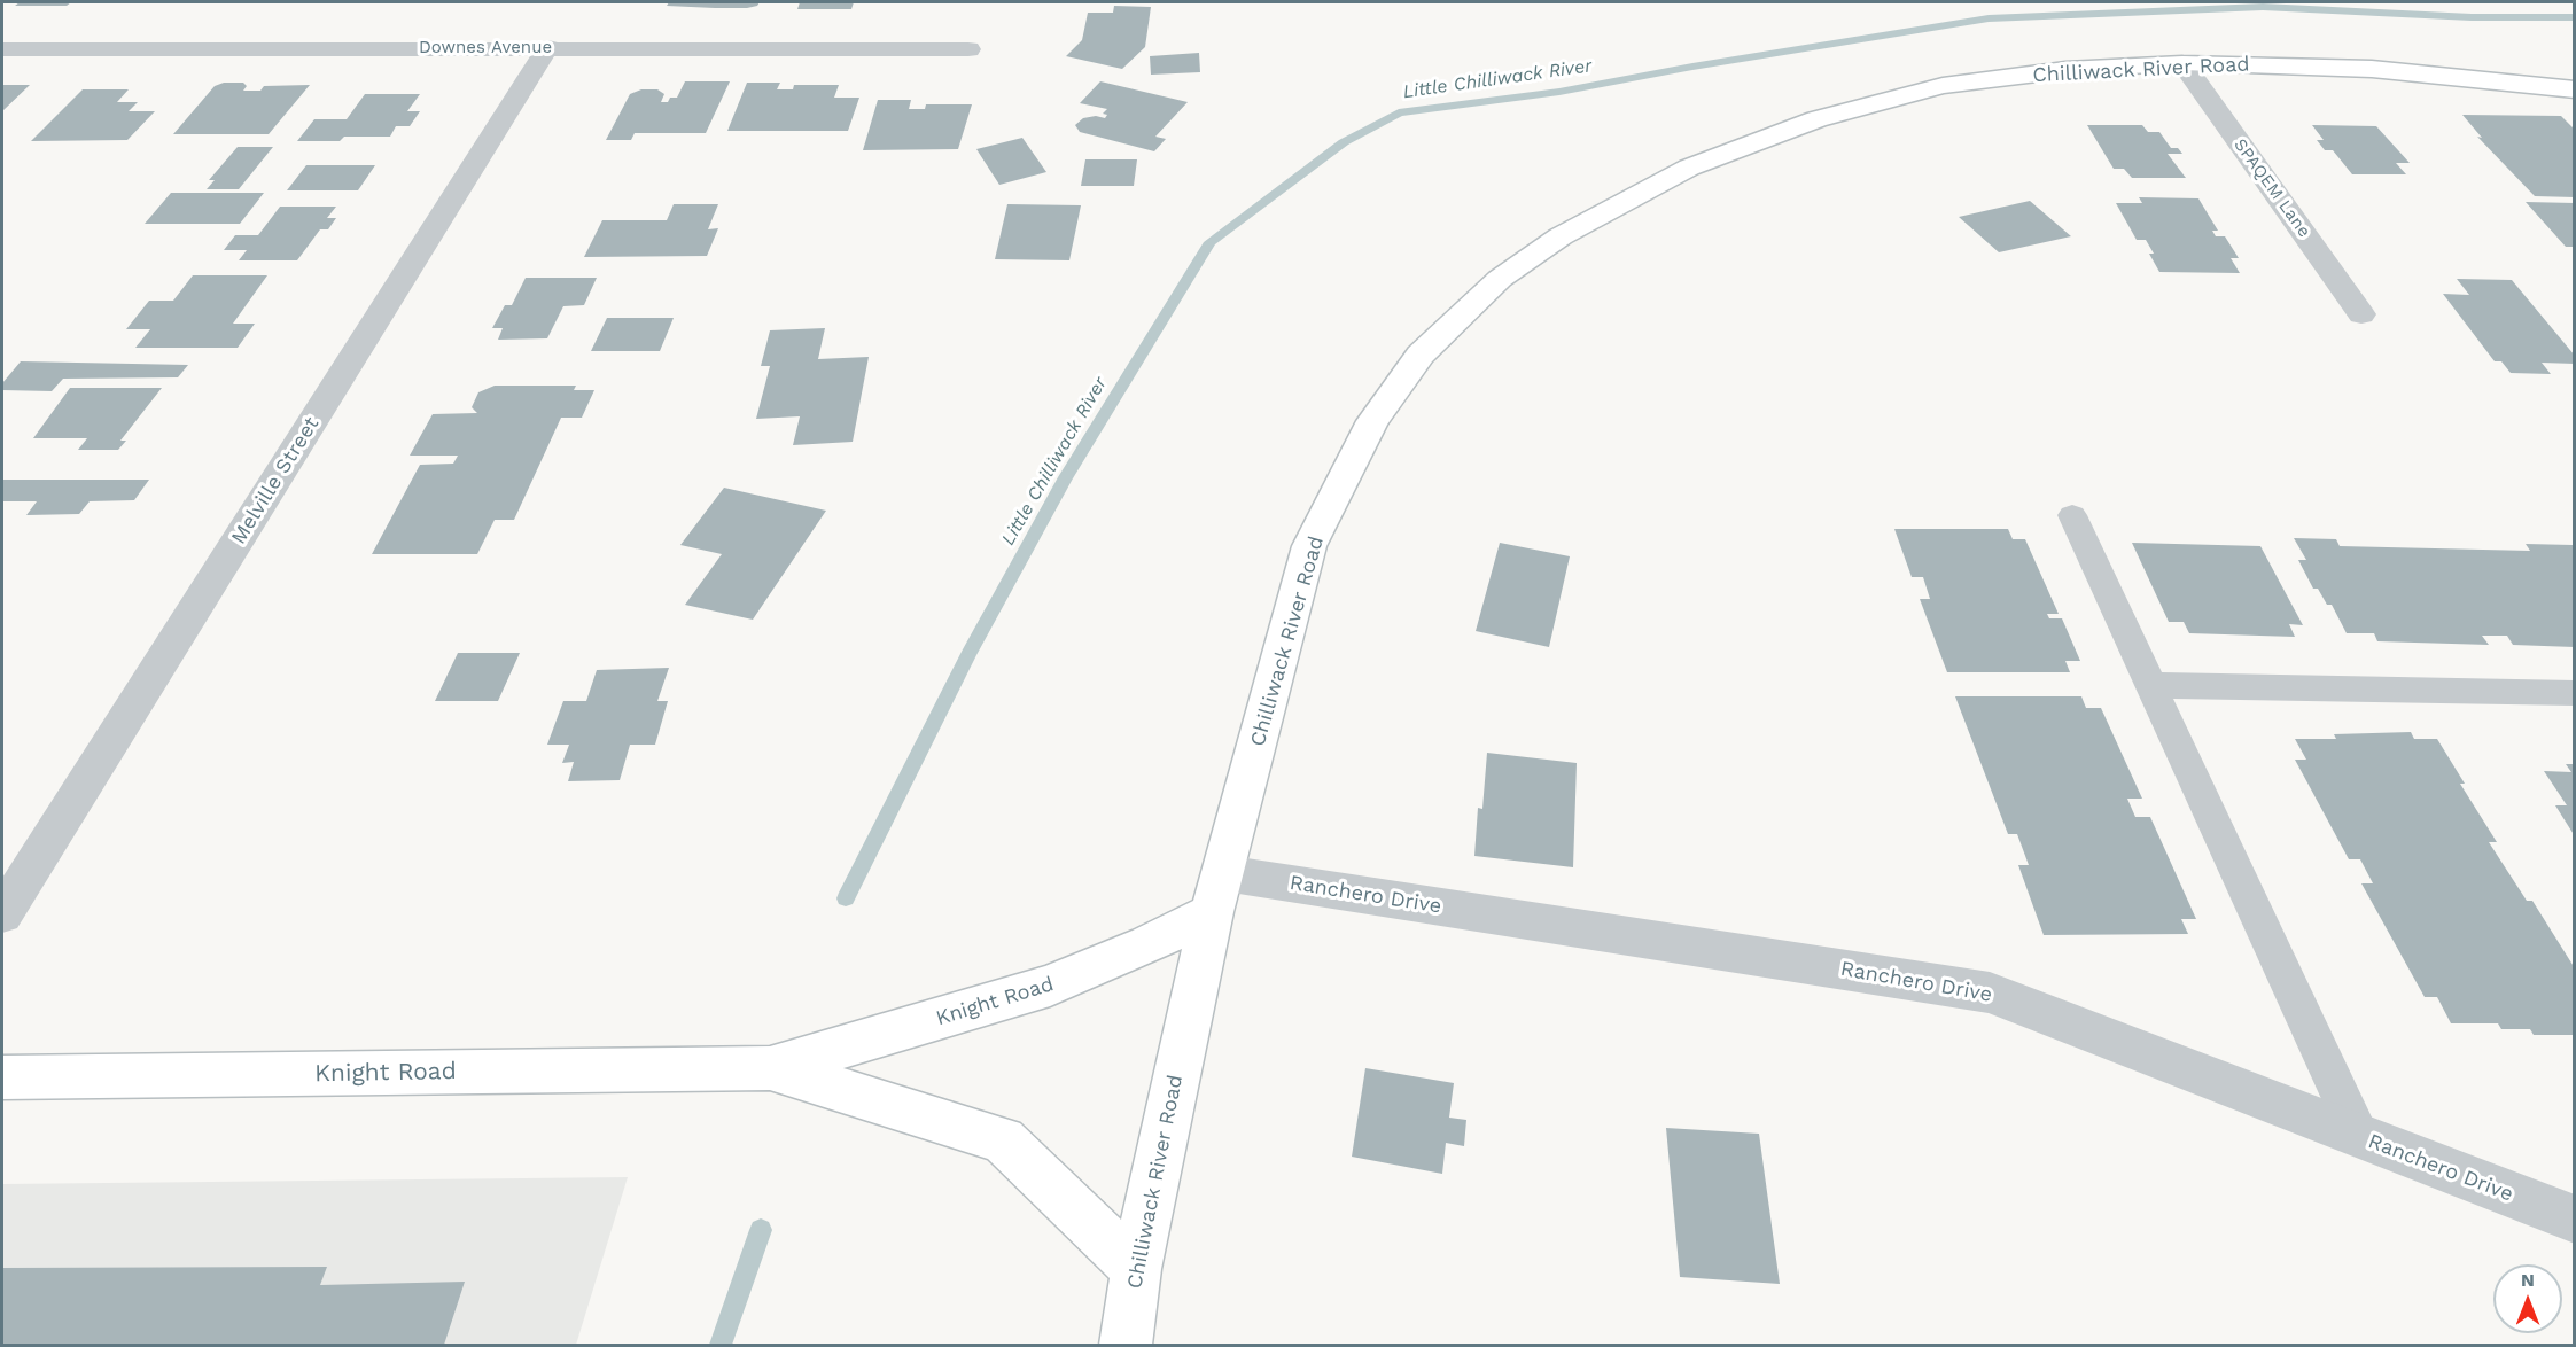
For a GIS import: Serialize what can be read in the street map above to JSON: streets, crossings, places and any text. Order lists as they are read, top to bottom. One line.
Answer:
{"streets":{"main road":["Chilliwack River Road","Knight Road"],"street":["Downes Avenue","SPAQEM Lane","Melville Street","Ranchero Drive"]},"crossings":[["Downes Avenue","Melville Street"],["Chilliwack River Road","SPAQEM Lane"],["Chilliwack River Road","Ranchero Drive"],["Chilliwack River Road","Knight Road"],["Ranchero Drive","Knight Road"]],"water":["Little Chilliwack River"],"north":"top"}
